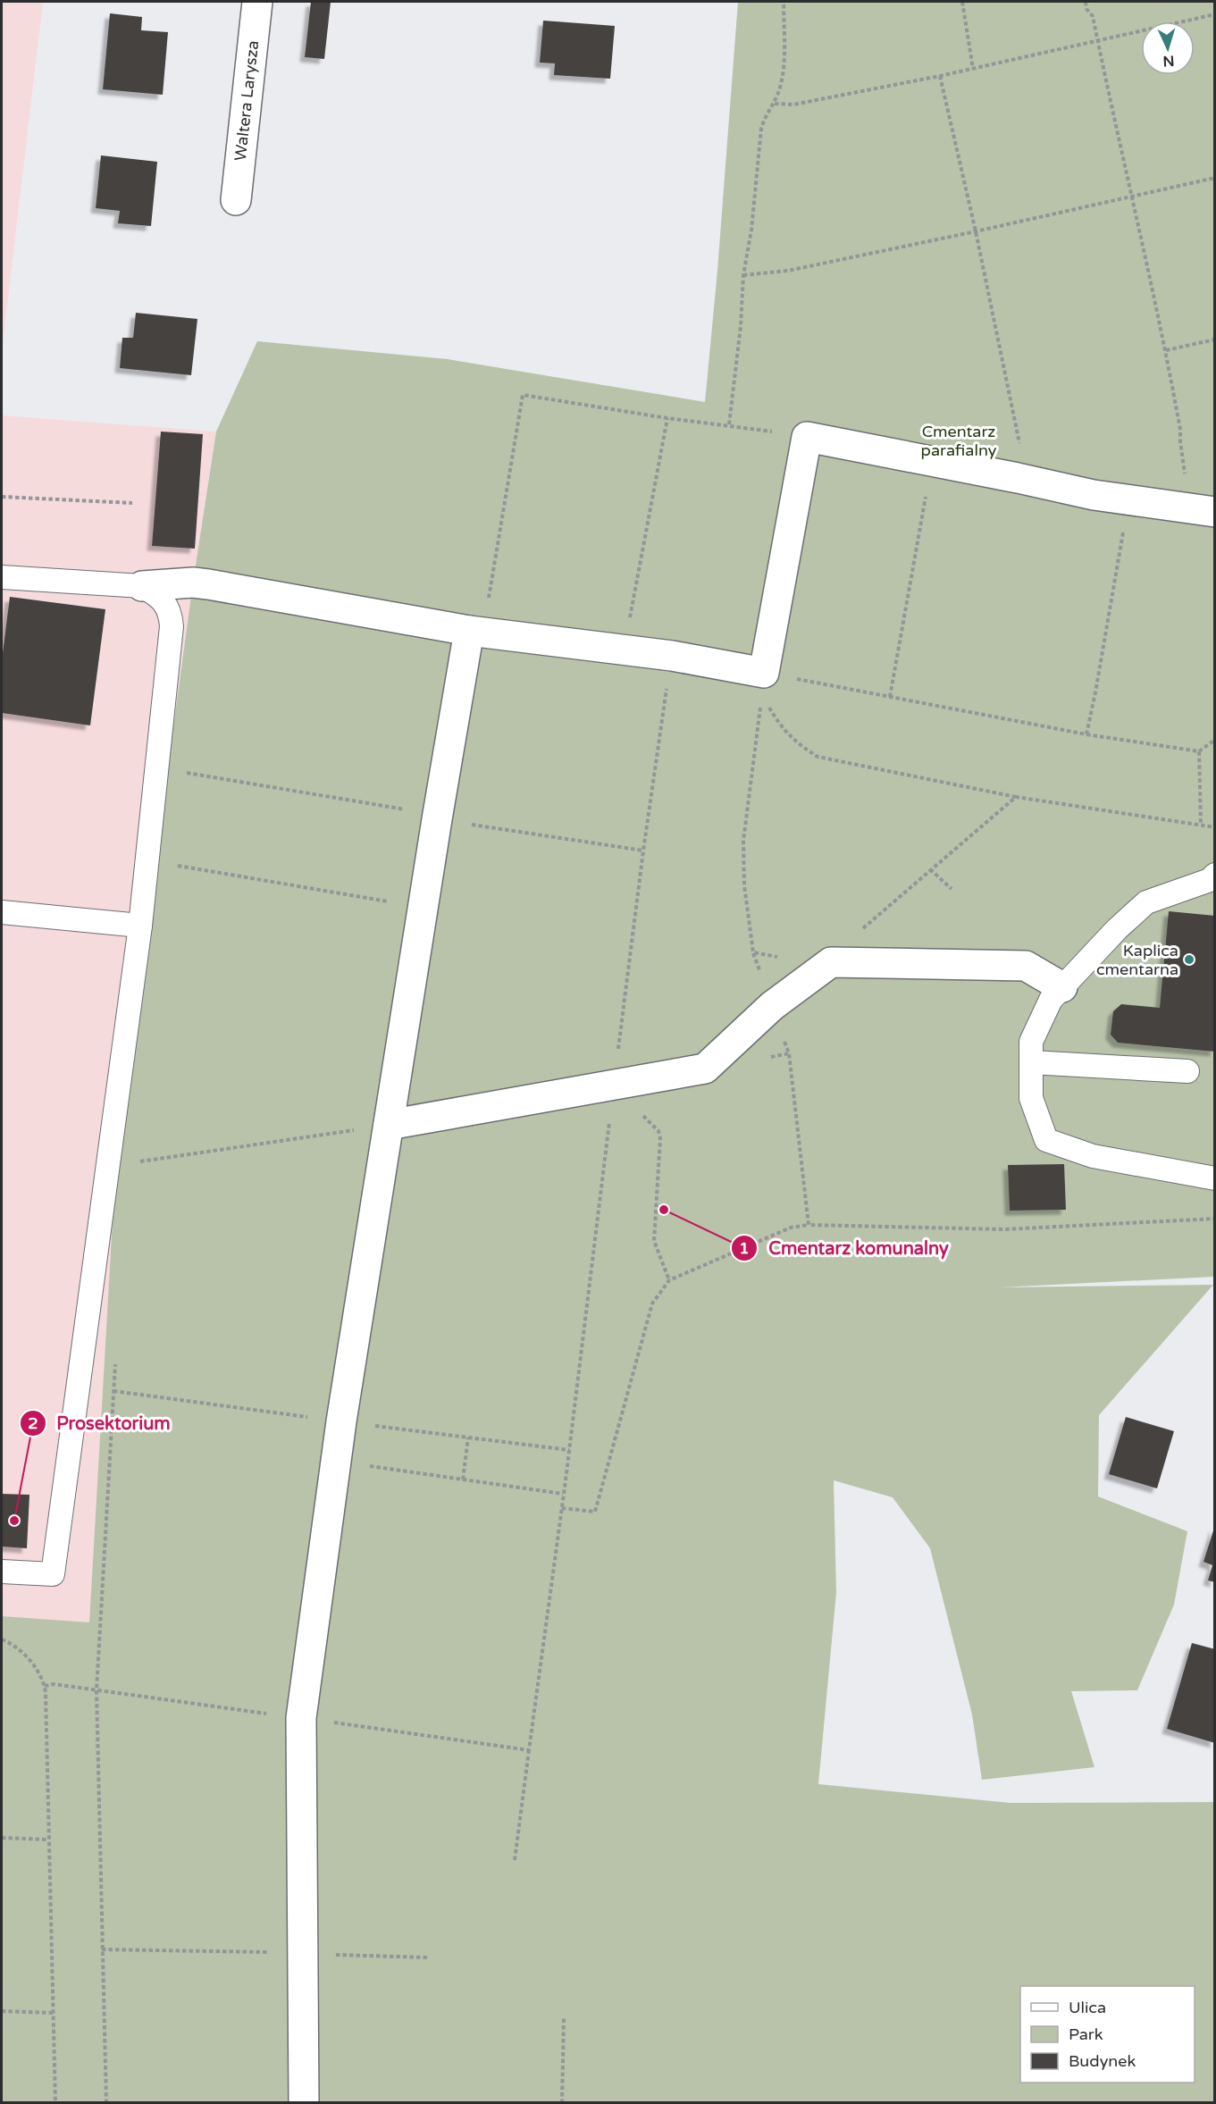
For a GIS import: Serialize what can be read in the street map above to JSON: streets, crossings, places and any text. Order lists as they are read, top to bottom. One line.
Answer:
{"streets":{"street":["Waltera Larysza"]},"parks":["Cmentarz parafialny"],"places":["Kaplica cmentarna","Cmentarz komunalny","Prosektorium"],"legend":["Ulica","Park","Budynek"],"north":"bottom"}
